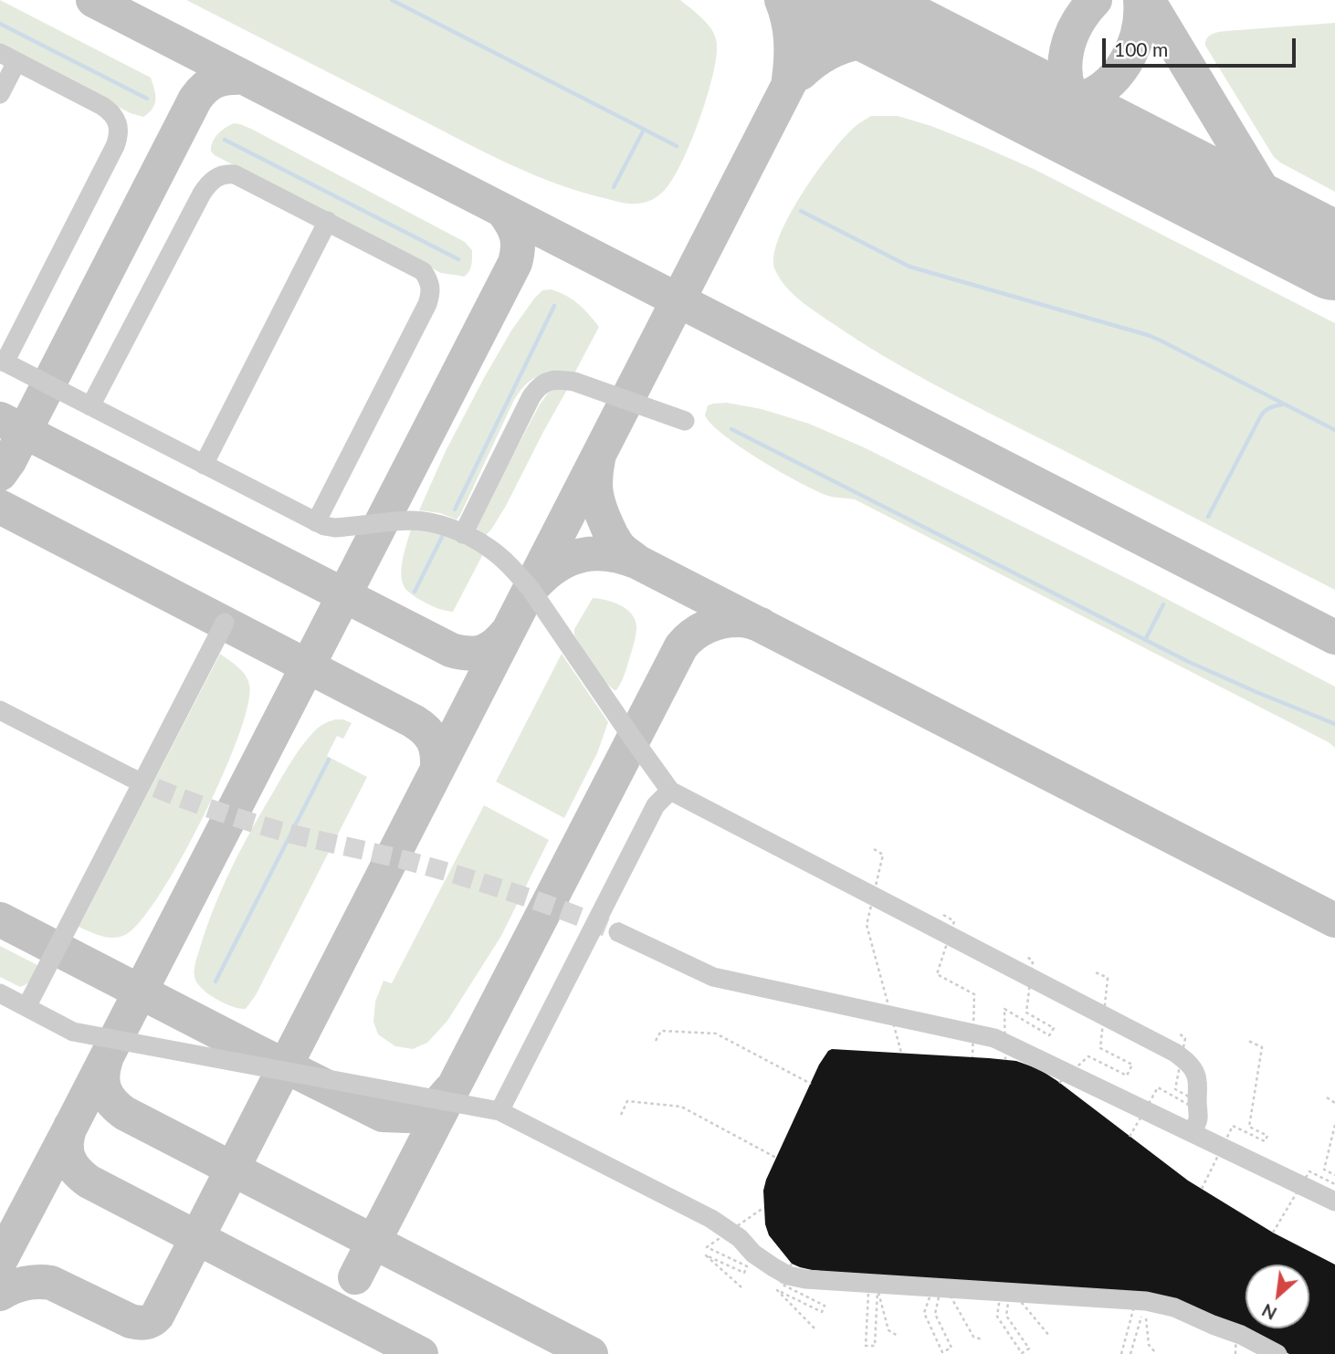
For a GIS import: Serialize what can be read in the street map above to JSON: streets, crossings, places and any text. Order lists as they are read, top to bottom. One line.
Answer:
{"scale_bar":"100 m","north":"bottom left"}
